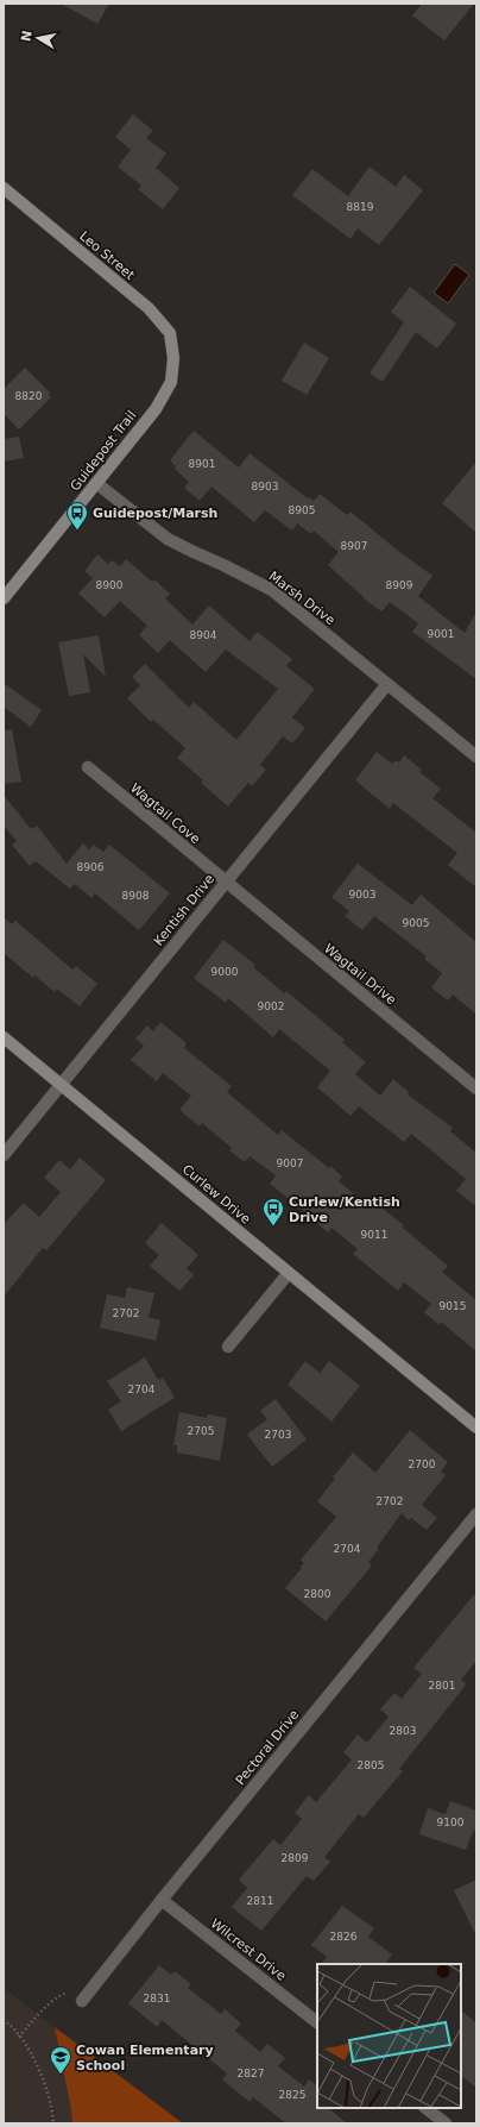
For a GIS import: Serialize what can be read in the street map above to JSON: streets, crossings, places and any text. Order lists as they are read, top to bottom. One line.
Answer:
{"streets":{"street":["Leo Street","Guidepost Trail","Marsh Drive","Wagtail Cove","Kentish Drive","Wagtail Drive","Curlew Drive","Pectoral Drive","Wilcrest Drive"]},"crossings":[["Leo Street","Guidepost Trail"],["Guidepost Trail","Marsh Drive"],["Marsh Drive","Kentish Drive"],["Wagtail Cove","Kentish Drive"],["Wagtail Cove","Wagtail Drive"],["Kentish Drive","Wagtail Drive"],["Kentish Drive","Curlew Drive"],["Pectoral Drive","Wilcrest Drive"]],"places":{"bus stop":["Guidepost/Marsh","Curlew/Kentish Drive"],"school or university":["Cowan Elementary School"]},"house_numbers":["8819","8820","8901","8903","8905","8907","8900","8909","9001","8904","8906","9003","8908","9005","9000","9002","9007","9011","9015","2702","2704","2705","2703","2700","2702","2704","2800","2801","2803","2805","9100","2809","2811","2826","2831","2827","2825"],"north":"left"}
